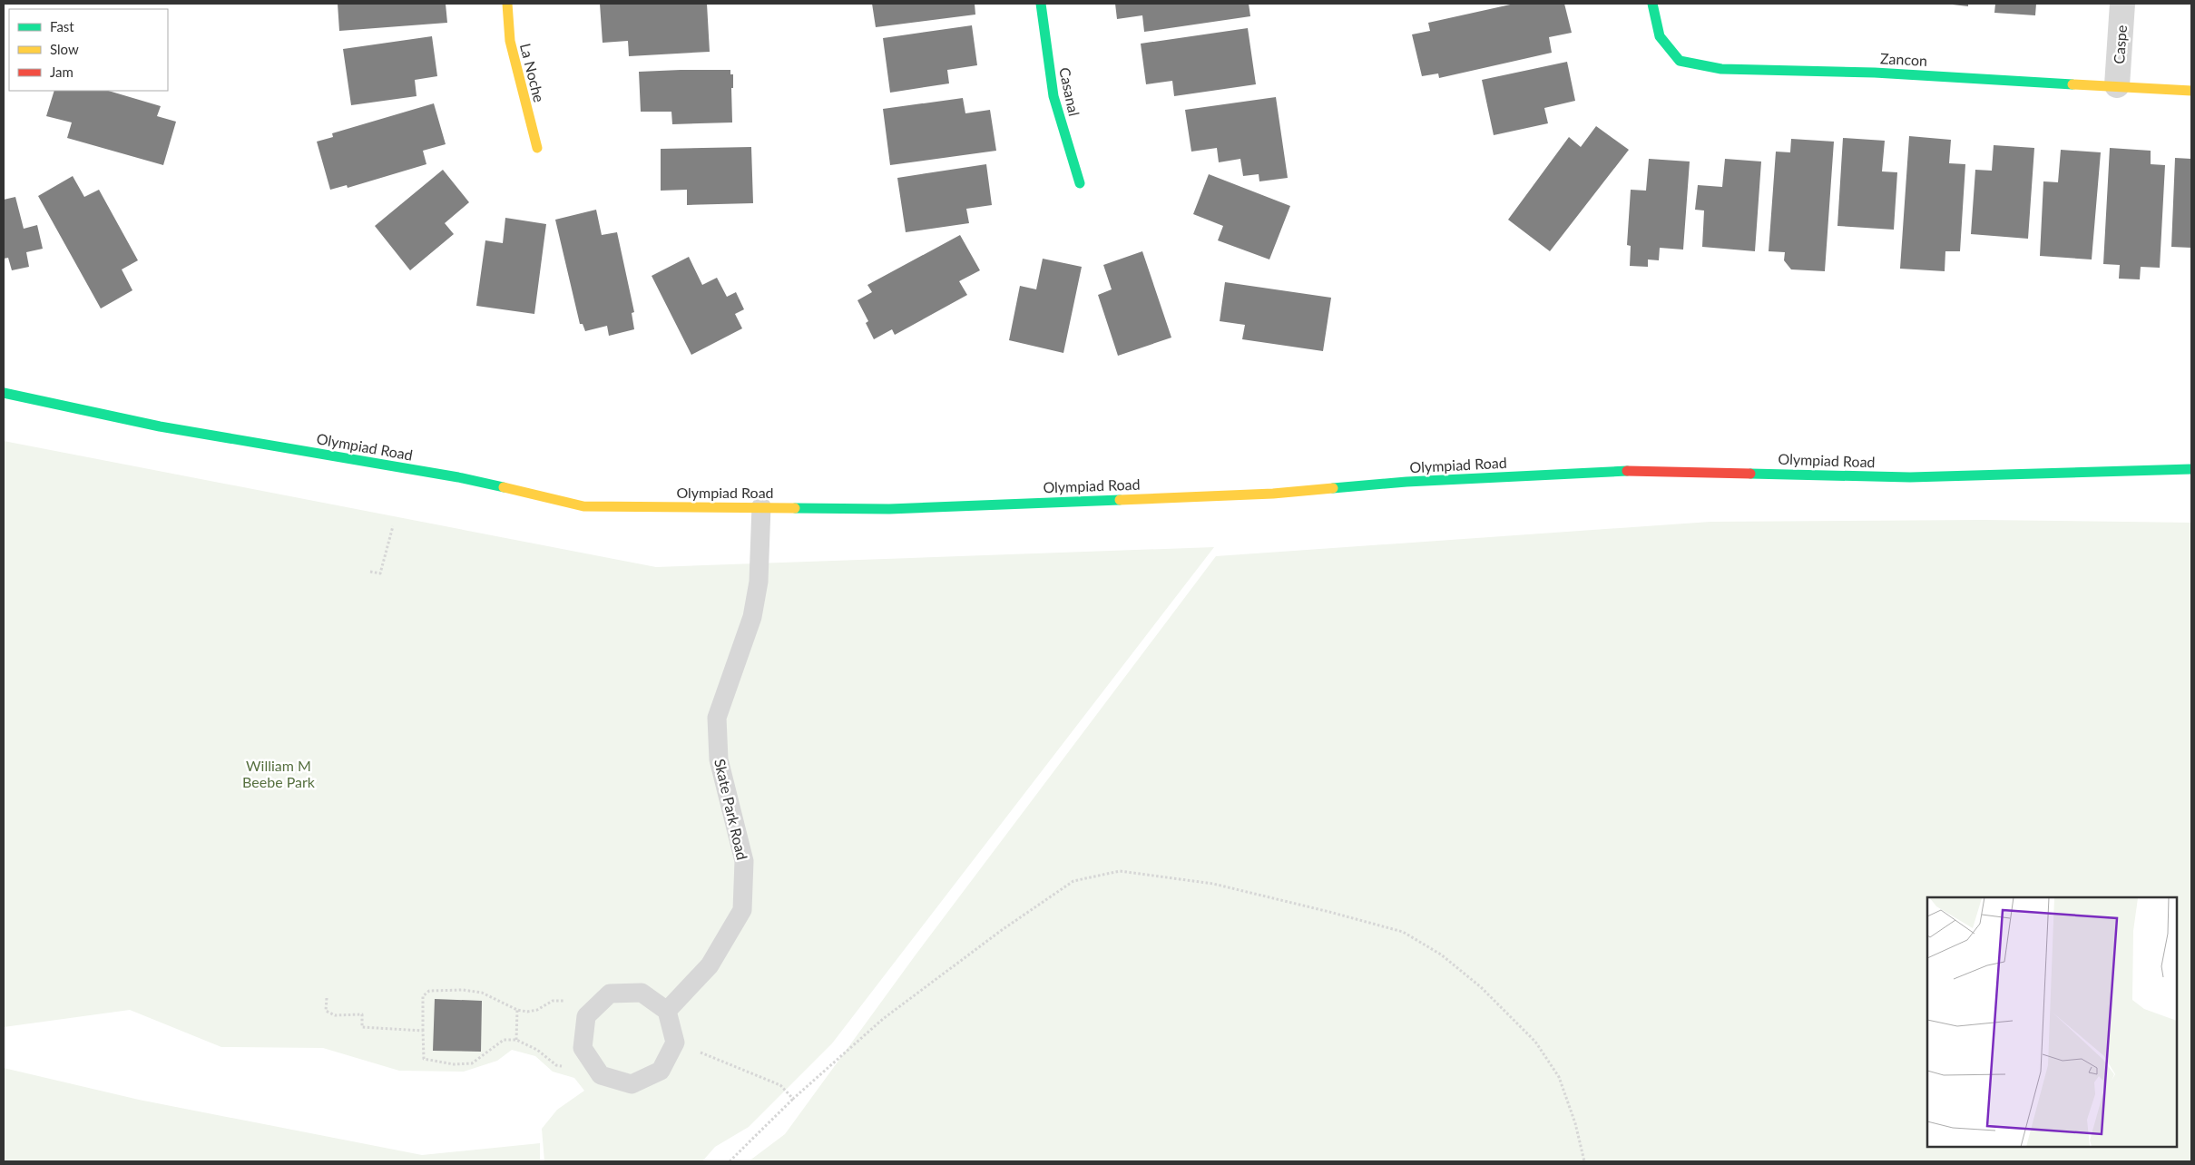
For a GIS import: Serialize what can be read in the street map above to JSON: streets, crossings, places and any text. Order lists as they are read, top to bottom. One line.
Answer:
{"streets":{"main road":["Zancon","La Noche","Casanal","Olympiad Road"],"street":["Caspe"],"lane":["Skate Park Road"]},"crossings":[["Caspe","Zancon"],["Olympiad Road","Skate Park Road"]],"parks":["William M Beebe Park"],"legend":["Fast","Slow","Jam"]}
